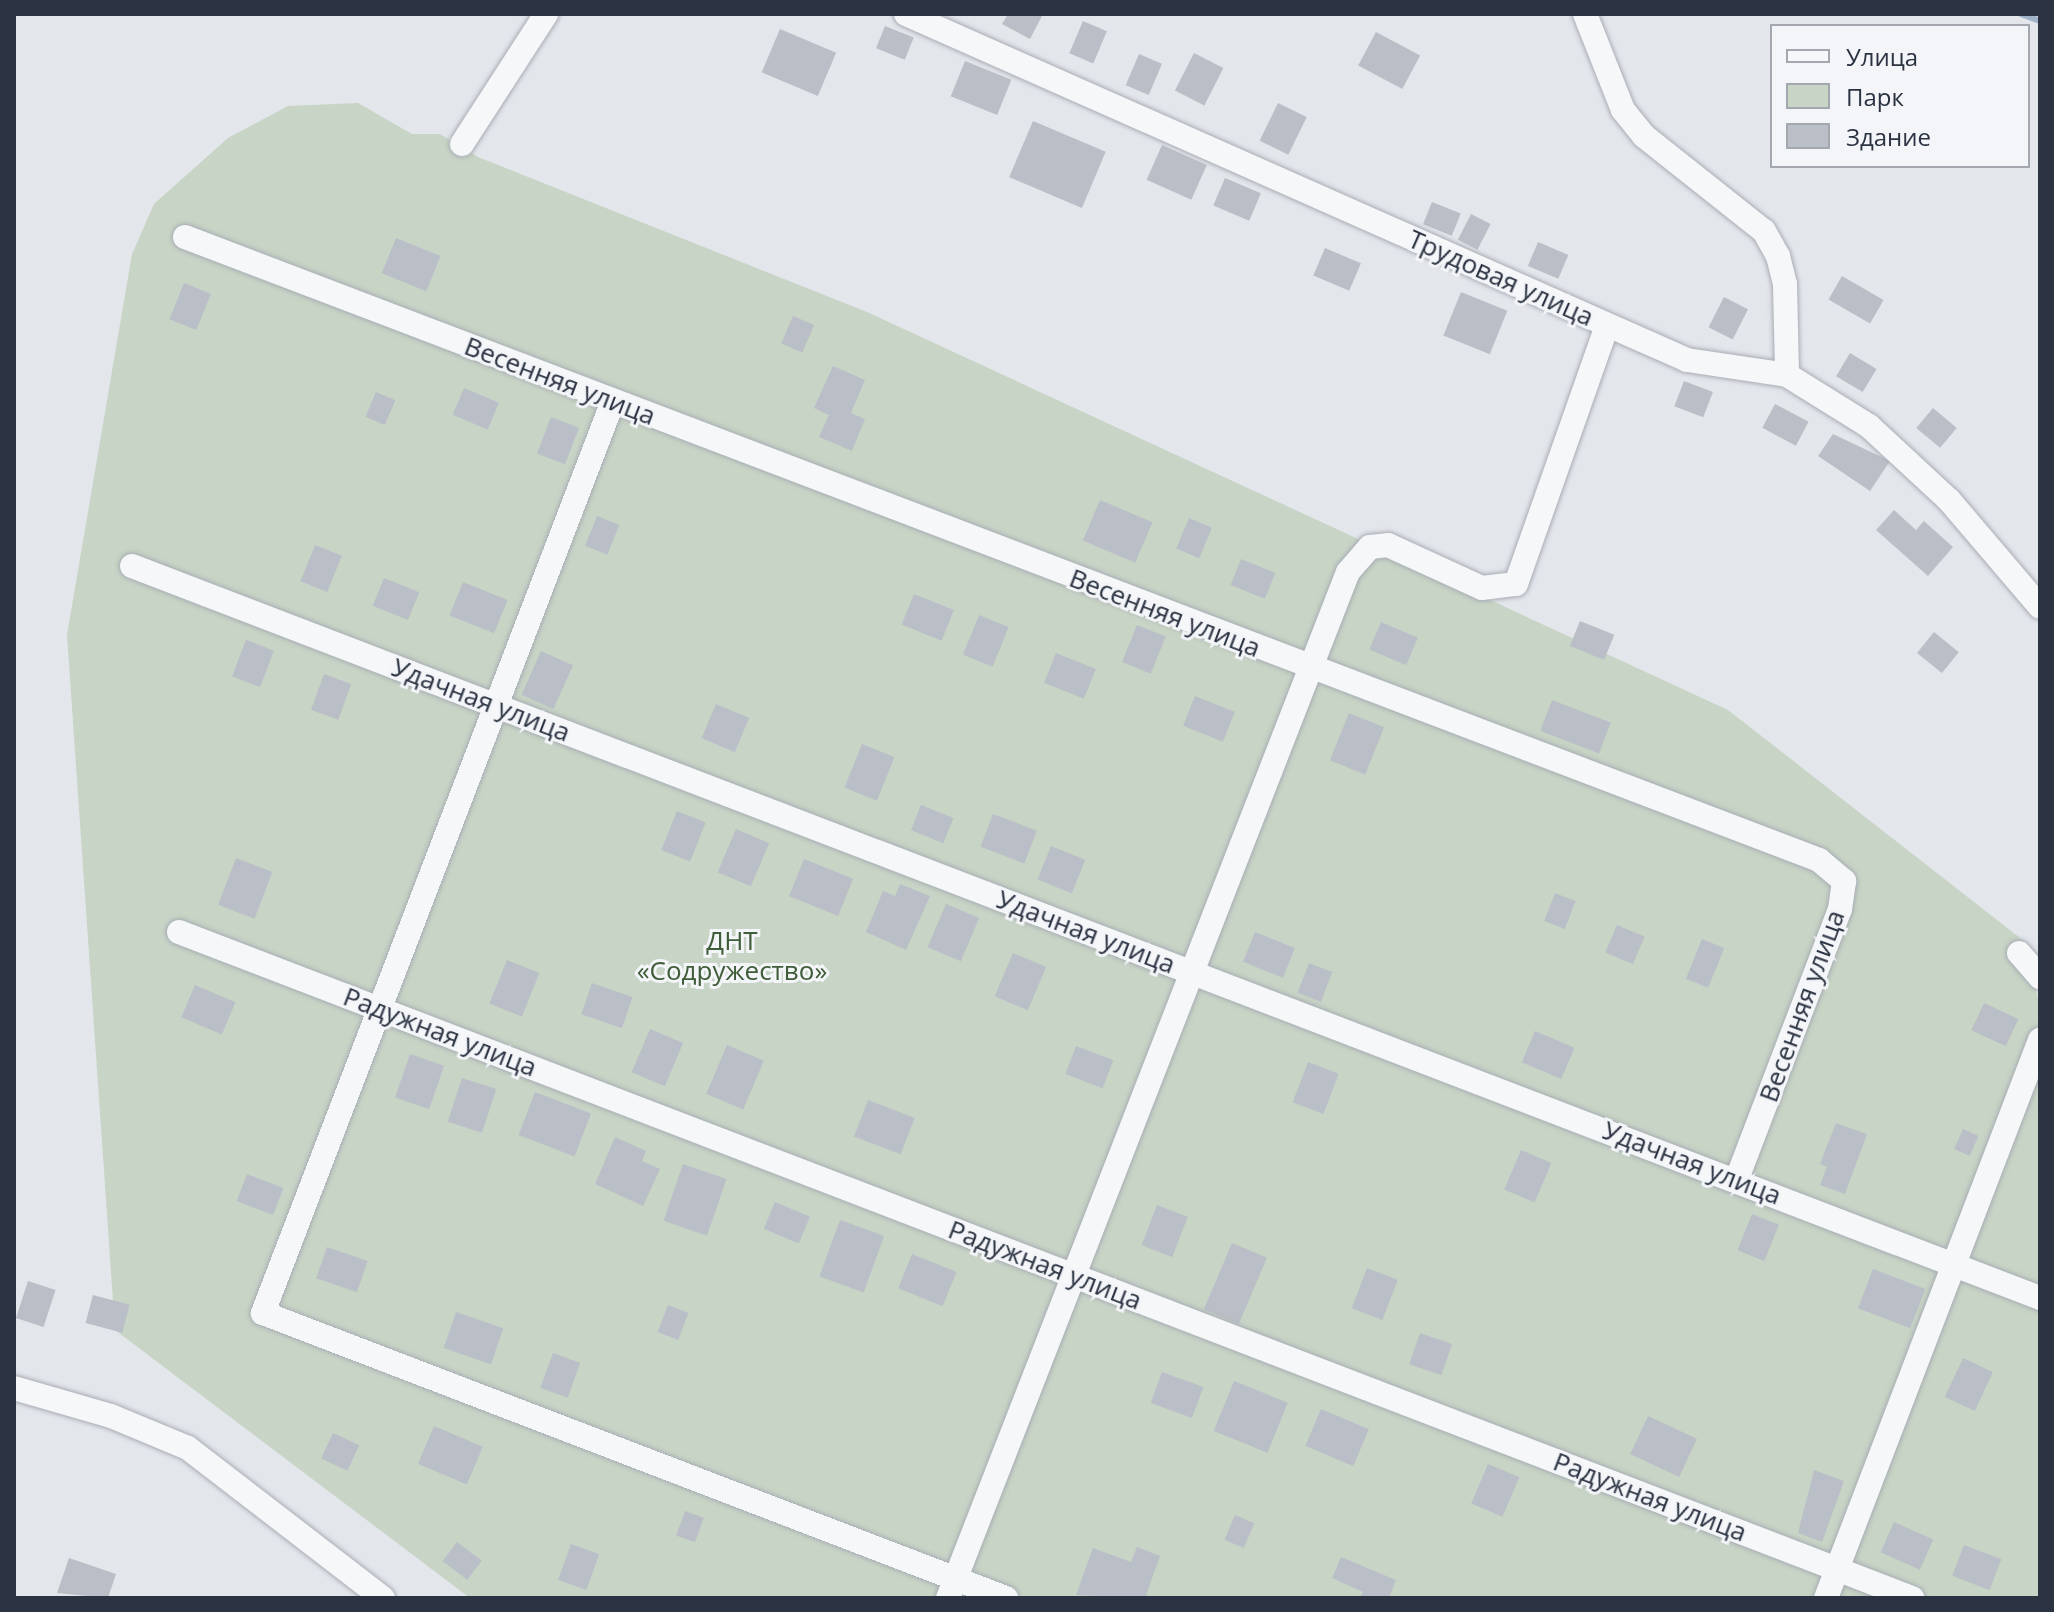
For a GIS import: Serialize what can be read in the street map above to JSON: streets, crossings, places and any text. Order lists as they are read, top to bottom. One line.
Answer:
{"streets":{"street":["Трудовая улица","Весенняя улица","Удачная улица","Радужная улица"]},"crossings":[["Весенняя улица","Удачная улица"]],"parks":["ДНТ «Содружество»"],"legend":["Улица","Парк","Здание"]}
